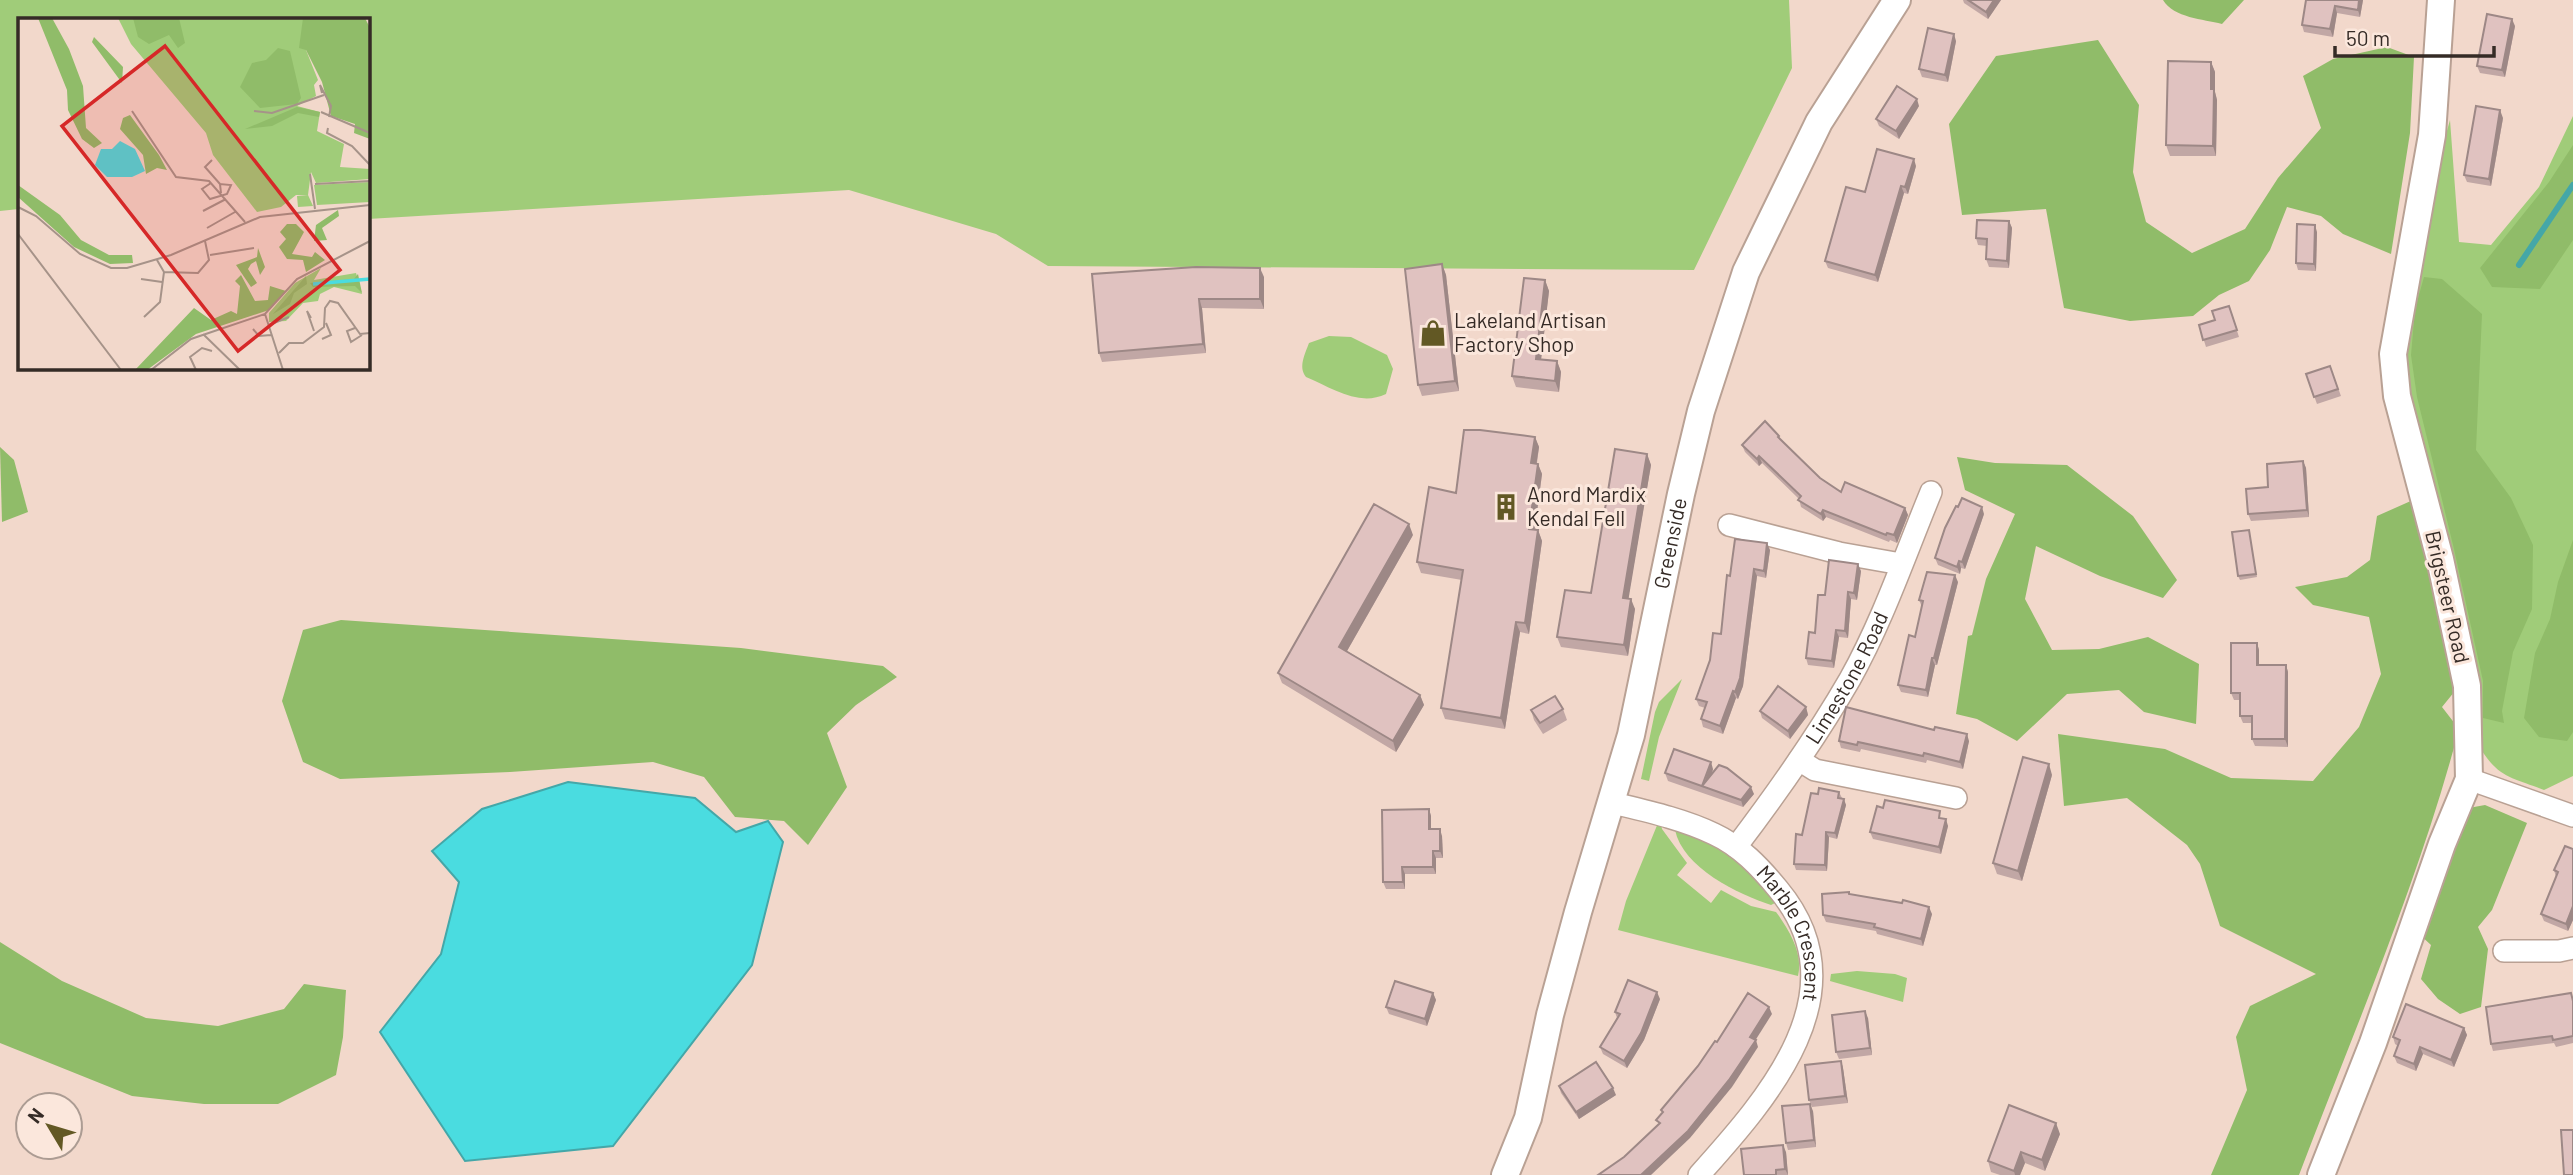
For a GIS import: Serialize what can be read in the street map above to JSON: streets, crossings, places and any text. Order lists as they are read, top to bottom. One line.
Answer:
{"streets":{"street":["Greenside","Brigsteer Road","Limestone Road","Marble Crescent"]},"crossings":[["Greenside","Marble Crescent"],["Limestone Road","Marble Crescent"]],"places":{"shop":["Lakeland Artisan Factory Shop"],"building":["Anord Mardix Kendal Fell"]},"scale_bar":"50 m","north":"top left"}
